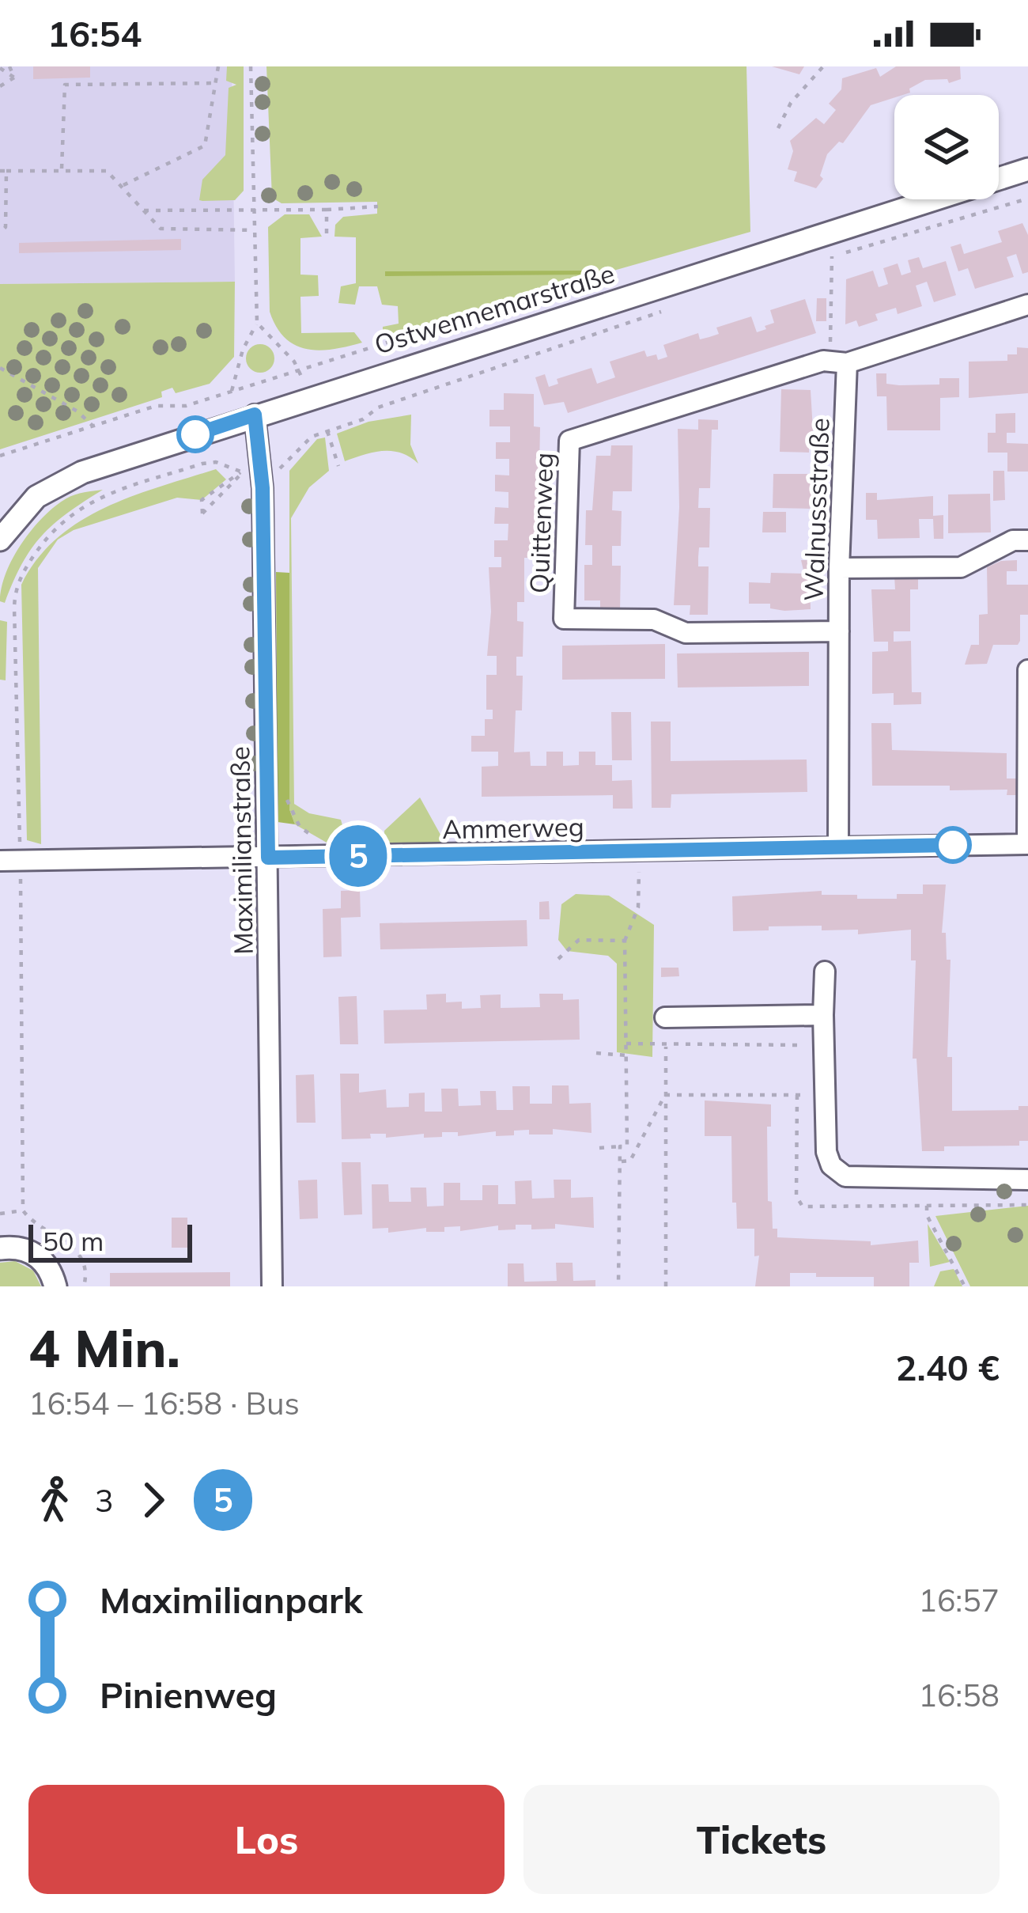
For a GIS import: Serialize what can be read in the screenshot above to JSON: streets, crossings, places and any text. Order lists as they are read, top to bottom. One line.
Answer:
{"streets":{"street":["Ostwennemarstraße","Walnussstraße","Quittenweg","Ammerweg","Maximilianstraße"]},"crossings":[["Ostwennemarstraße","Maximilianstraße"],["Walnussstraße","Quittenweg"],["Walnussstraße","Ammerweg"],["Ammerweg","Maximilianstraße"]],"lines":["bus line 5"],"scale_bar":"50 m","page":{"status":"16:54","on_map":"5","scale":"50 m","heading":["4 Min.","16:54 – 16:58 · Bus","2.40 €"],"legs":["3","5"],"list":[{"name":"Maximilianpark","value":"16:57"},{"name":"Pinienweg","value":"16:58"}],"buttons":["Los","Tickets"]}}
